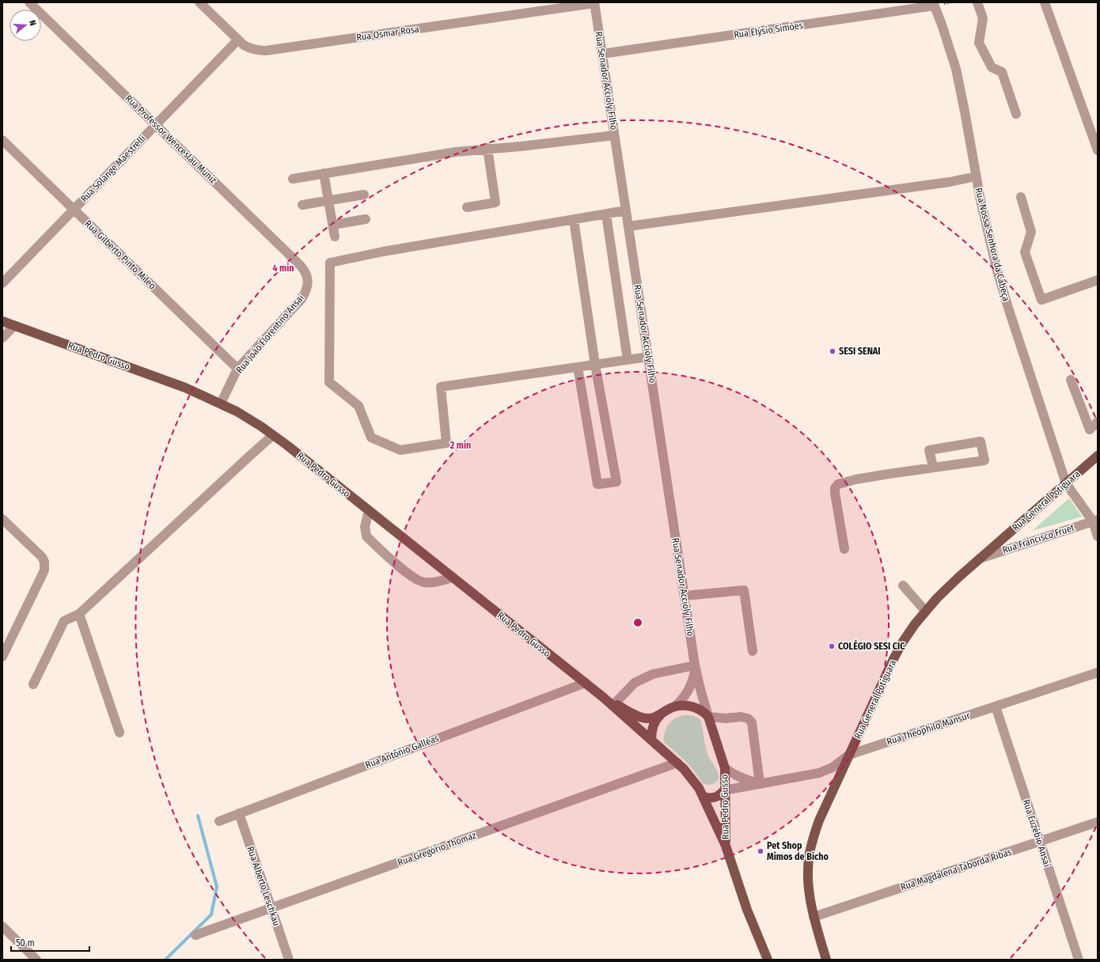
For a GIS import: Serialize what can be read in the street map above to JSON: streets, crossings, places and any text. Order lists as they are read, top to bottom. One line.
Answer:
{"streets":{"main road":["Rua Pedro Gusso","Rua General Potiguara"],"street":["Rua Elýsio Simões","Rua Osmar Rosa","Rua Senador Accioly Filho","Rua Professor Wenceslau Muniz","Rua Solange Maestrelli","Rua Nossa Senhora da Cabeça","Rua Gilberto Pinto Mileo","Rua João Florentino Ansai","Rua Francisco Fruet","Rua Theóphilo Mansur","Rua Antônio Galléas","Rua Euzébio Ansai","Rua Gregório Thomaz","Rua Magdalena Taborda Ribas","Rua Alberto Leschkau"]},"crossings":[["Rua Elýsio Simões","Rua Senador Accioly Filho"],["Rua Elýsio Simões","Rua Nossa Senhora da Cabeça"],["Rua Osmar Rosa","Rua Senador Accioly Filho"],["Rua Osmar Rosa","Rua Solange Maestrelli"],["Rua Senador Accioly Filho","Rua Pedro Gusso"],["Rua Professor Wenceslau Muniz","Rua Solange Maestrelli"],["Rua Professor Wenceslau Muniz","Rua João Florentino Ansai"],["Rua Solange Maestrelli","Rua Gilberto Pinto Mileo"],["Rua Nossa Senhora da Cabeça","Rua General Potiguara"],["Rua Nossa Senhora da Cabeça","Rua Francisco Fruet"],["Rua Gilberto Pinto Mileo","Rua João Florentino Ansai"],["Rua João Florentino Ansai","Rua Pedro Gusso"],["Rua Pedro Gusso","Rua Theóphilo Mansur"],["Rua Pedro Gusso","Rua Antônio Galléas"],["Rua Pedro Gusso","Rua Gregório Thomaz"],["Rua General Potiguara","Rua Francisco Fruet"],["Rua General Potiguara","Rua Theóphilo Mansur"],["Rua General Potiguara","Rua Magdalena Taborda Ribas"],["Rua Theóphilo Mansur","Rua Euzébio Ansai"],["Rua Antônio Galléas","Rua Alberto Leschkau"],["Rua Euzébio Ansai","Rua Magdalena Taborda Ribas"],["Rua Gregório Thomaz","Rua Alberto Leschkau"]],"places":["SESI SENAI","COLÉGIO SESI CIC","Pet Shop Mimos de Bicho"],"scale_bar":"50 m","north":"right","rings":["4 min","2 min"]}
